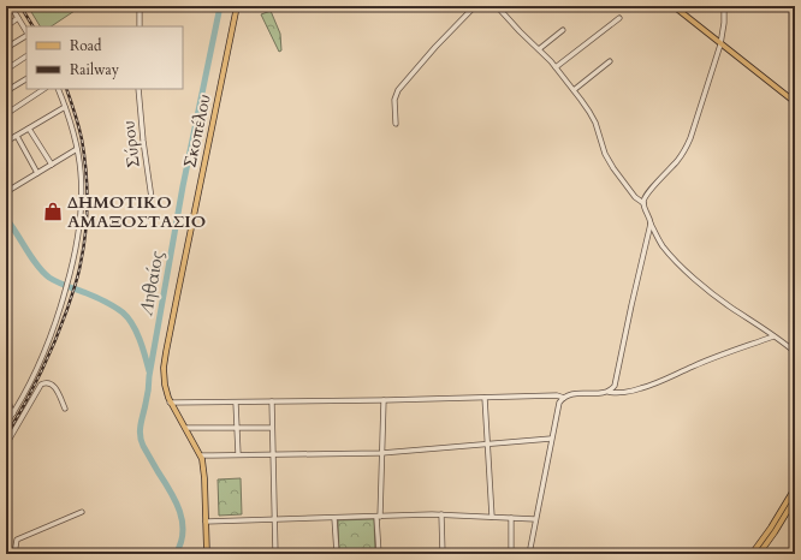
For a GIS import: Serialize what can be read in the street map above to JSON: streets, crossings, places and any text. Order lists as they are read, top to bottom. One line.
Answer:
{"streets":{"main road":["Σκοπέλου"],"street":["Σύρου"]},"water":["Ληθαίος"],"places":{"shop":["ΔΗΜΟΤΙΚΟ ΑΜΑΞΟΣΤΑΣΙΟ"]},"legend":["Road","Railway"]}
